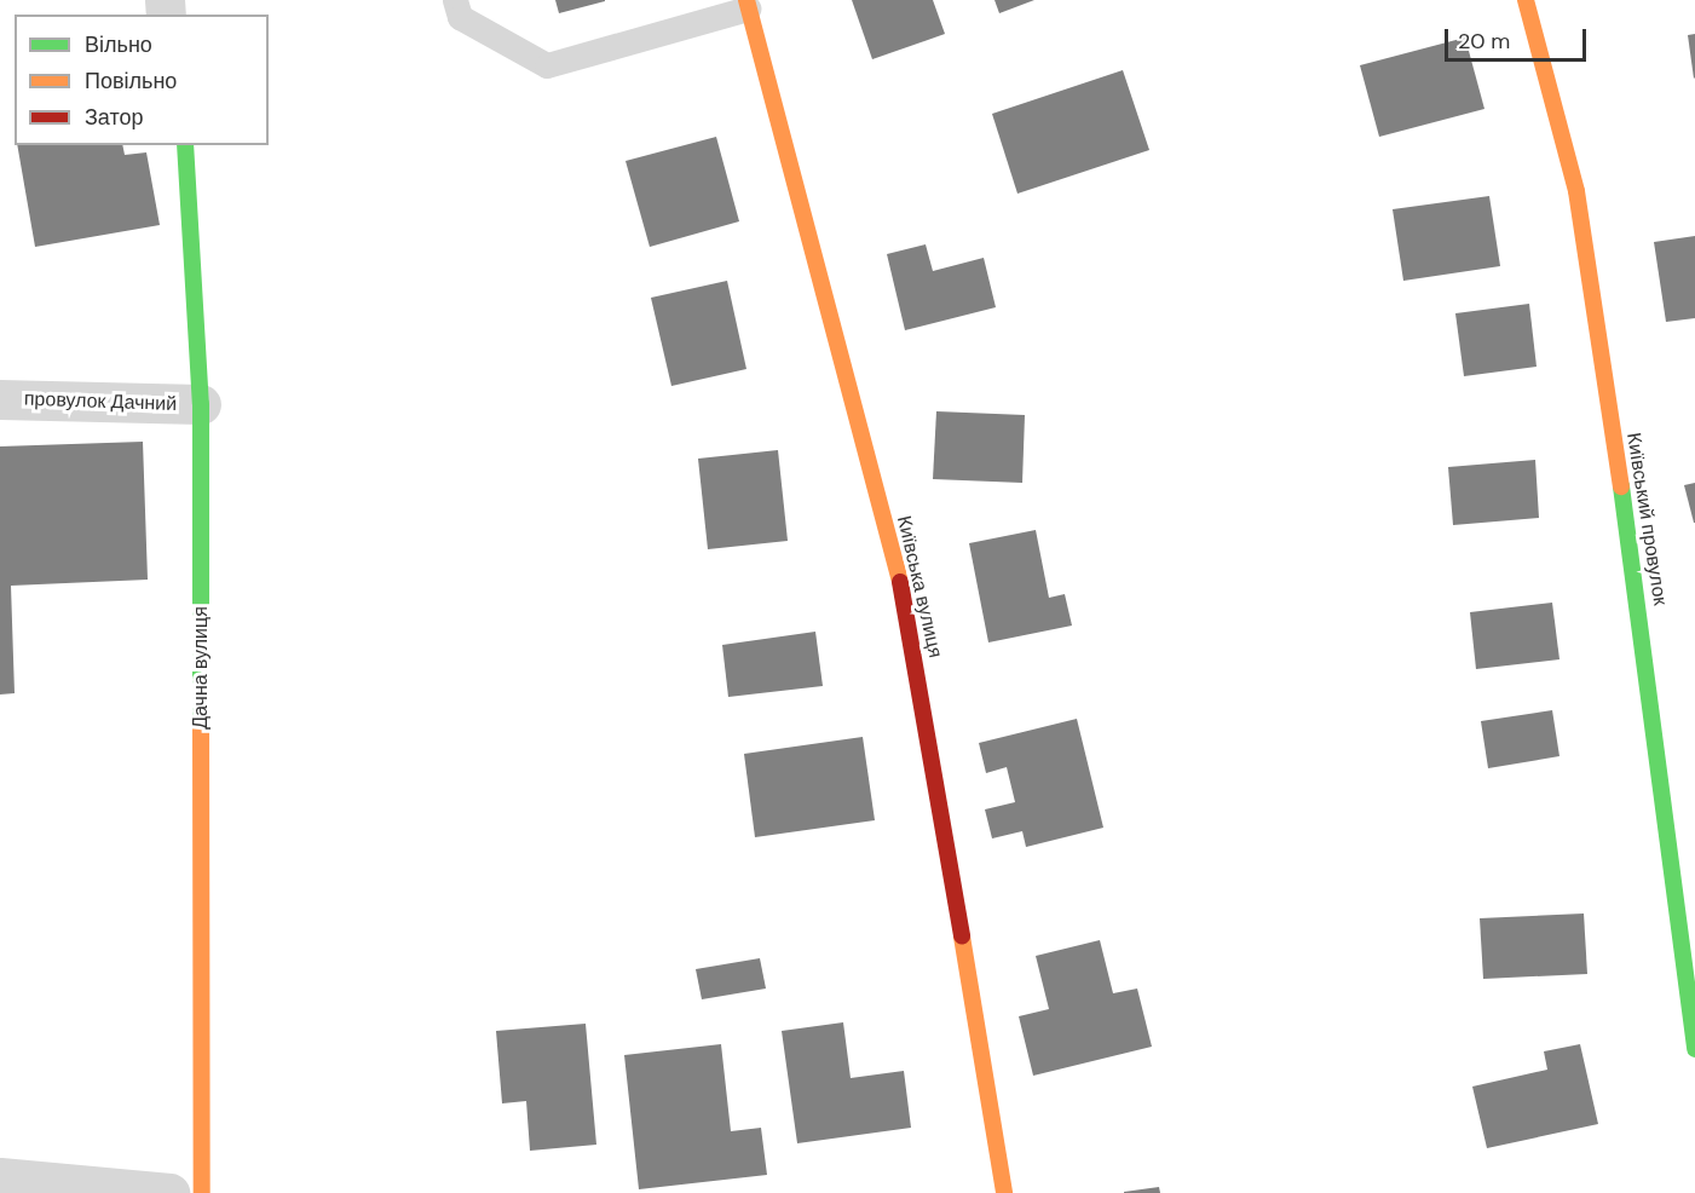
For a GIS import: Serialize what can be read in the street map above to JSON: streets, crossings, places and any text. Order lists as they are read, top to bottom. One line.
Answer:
{"streets":{"street":["провулок Дачний","Київський провулок","Київська вулиця","Дачна вулиця"]},"crossings":[["провулок Дачний","Дачна вулиця"]],"legend":["Вільно","Повільно","Затор"],"scale_bar":"20 m"}
